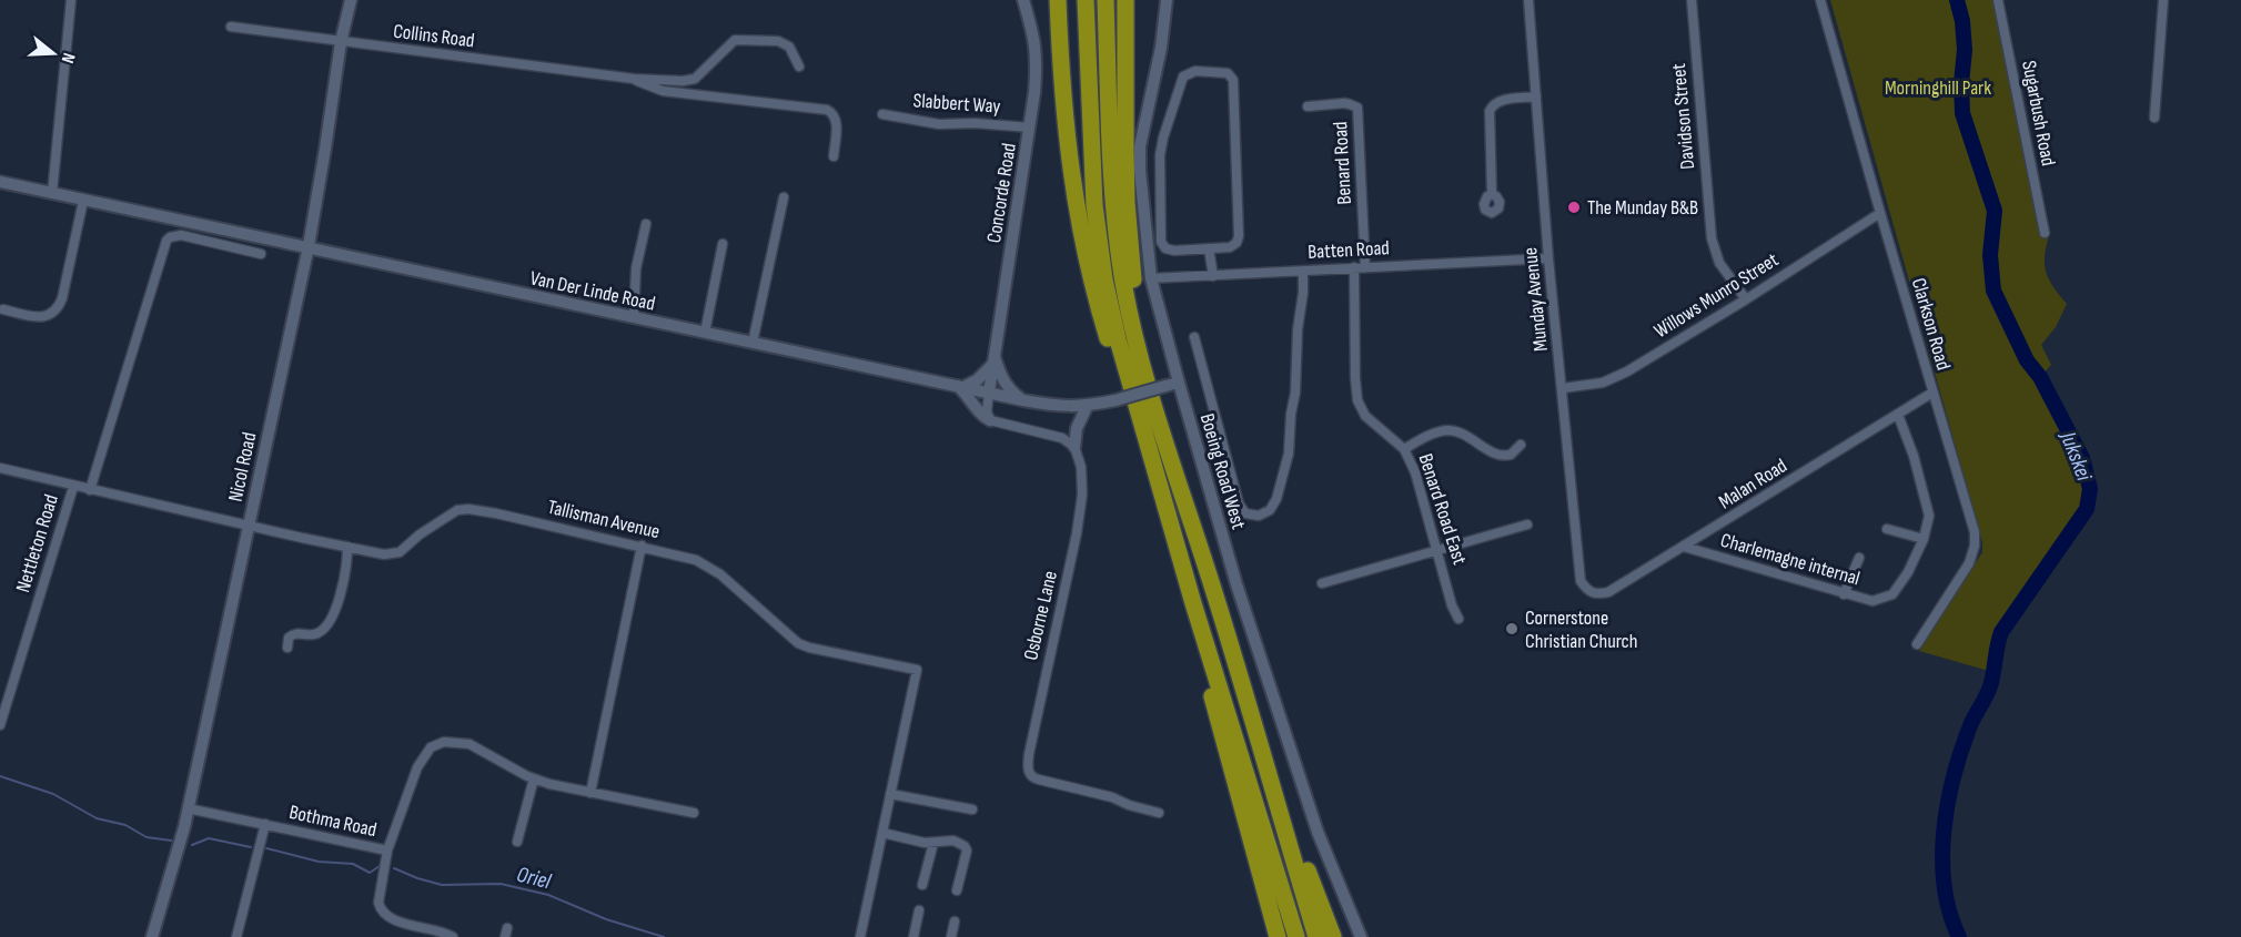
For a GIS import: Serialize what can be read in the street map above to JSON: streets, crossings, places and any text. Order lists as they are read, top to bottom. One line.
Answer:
{"streets":{"main road":["Concorde Road","Van Der Linde Road","Nicol Road","Boeing Road West"],"street":["Collins Road","Slabbert Way","Sugarbush Road","Davidson Street","Benard Road","Batten Road","Willows Munro Street","Munday Avenue","Clarkson Road","Malan Road","Benard Road East","Tallisman Avenue","Nettleton Road","Charlemagne internal","Osborne Lane","Bothma Road"]},"crossings":[["Collins Road","Nicol Road"],["Slabbert Way","Concorde Road"],["Davidson Street","Willows Munro Street"],["Benard Road","Batten Road"],["Concorde Road","Van Der Linde Road"],["Batten Road","Munday Avenue"],["Batten Road","Boeing Road West"],["Batten Road","Benard Road East"],["Van Der Linde Road","Nicol Road"],["Van Der Linde Road","Boeing Road West"],["Willows Munro Street","Munday Avenue"],["Willows Munro Street","Clarkson Road"],["Munday Avenue","Malan Road"],["Clarkson Road","Malan Road"],["Nicol Road","Tallisman Avenue"],["Nicol Road","Bothma Road"],["Malan Road","Charlemagne internal"],["Tallisman Avenue","Nettleton Road"]],"water":["Jukskei","Oriel"],"parks":["Morninghill Park"],"places":["The Munday B&B","Cornerstone Christian Church"],"north":"right"}
